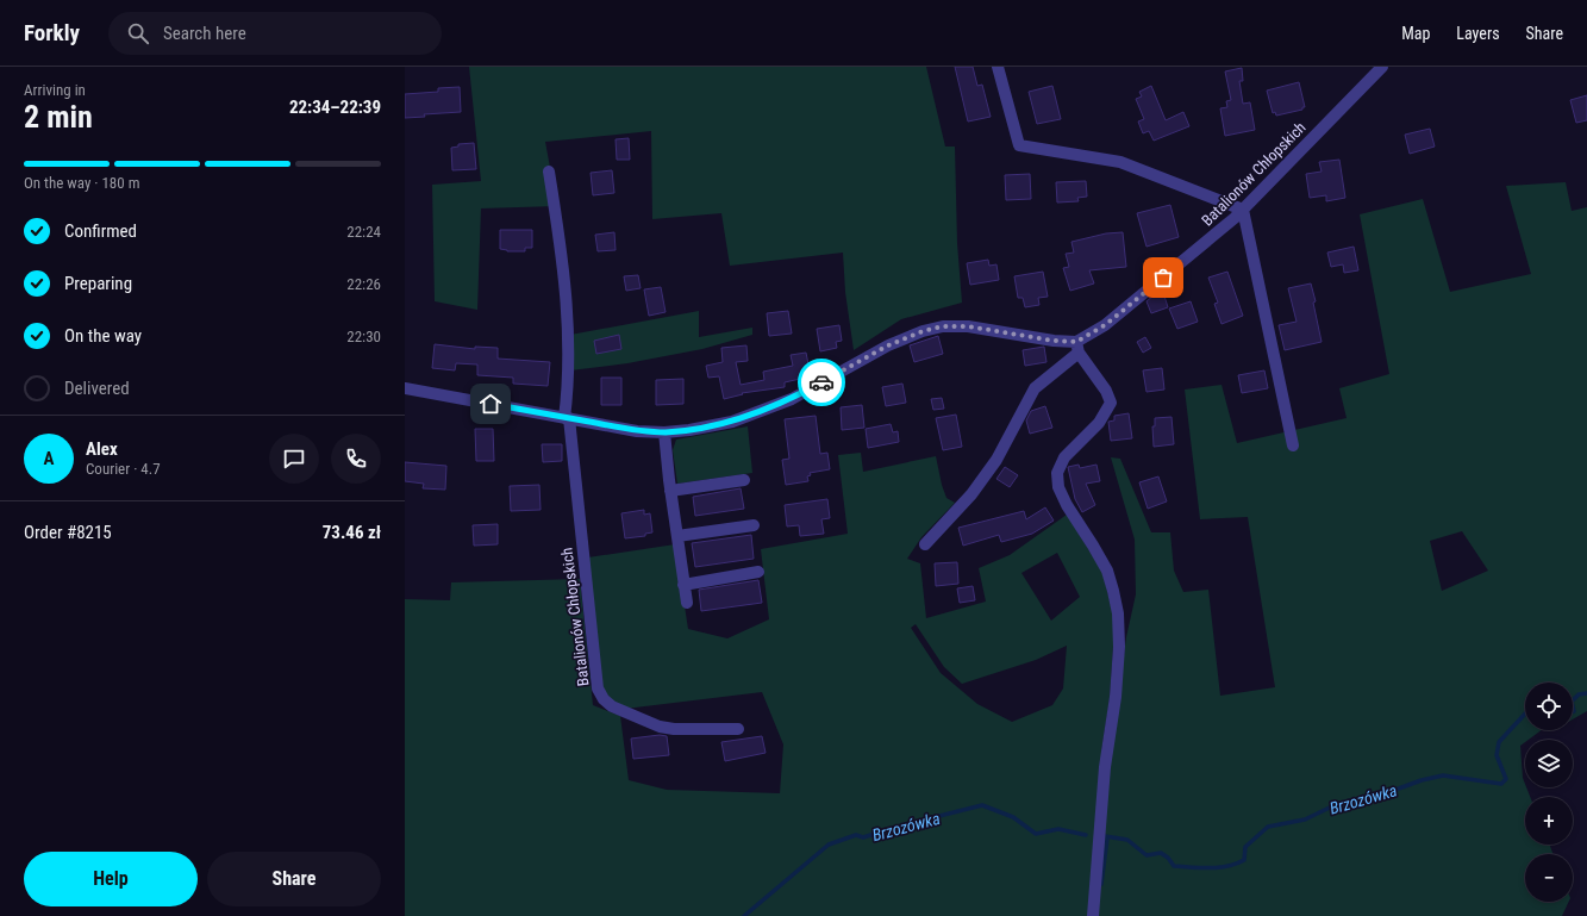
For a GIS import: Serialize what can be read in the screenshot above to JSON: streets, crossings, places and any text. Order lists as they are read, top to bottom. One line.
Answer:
{"streets":{"street":["Batalionów Chłopskich"]},"water":["Brzozówka"],"page":{"header":"Forkly","search":"Search here","nav":["Map","Layers","Share"],"heading":["2 min","Arriving in","22:34–22:39"],"panel":["Alex","Courier · 4.7","Order #8215","73.46 zł"],"bar":"On the way · 180 m","list":[["Confirmed","22:24"],["Preparing","22:26"],["On the way","22:30"],"Delivered"],"round":"A","map_buttons":["+","−"],"buttons":["Help","Share"]}}
